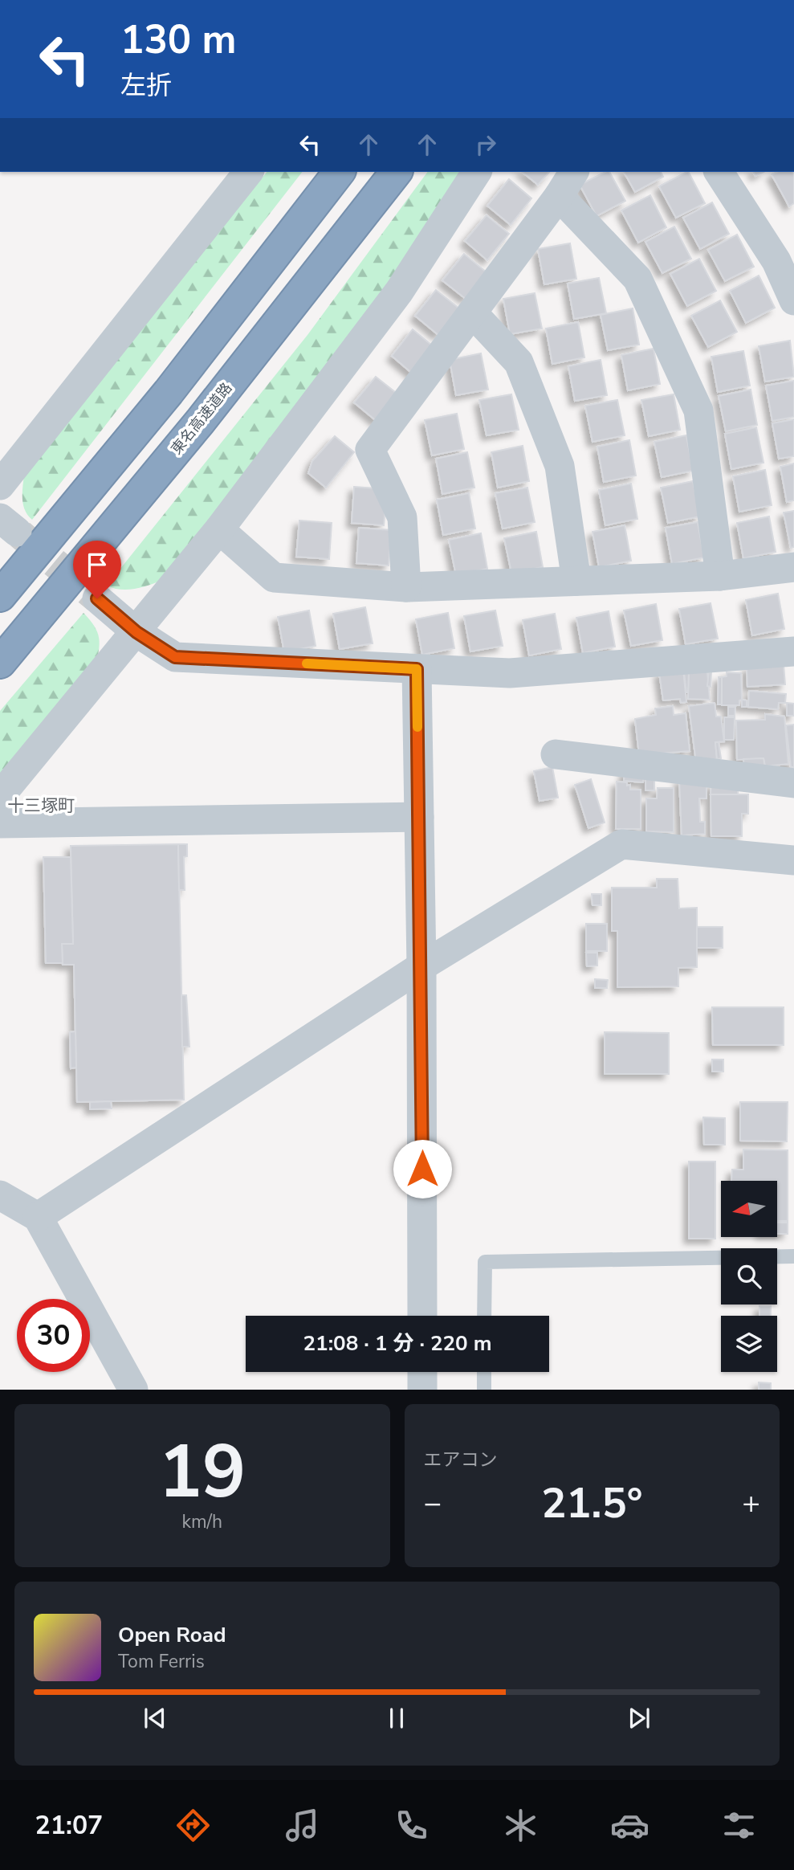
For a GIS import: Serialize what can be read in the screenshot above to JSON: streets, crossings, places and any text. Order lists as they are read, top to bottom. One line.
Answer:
{"streets":{"highway":["東名高速道路"]},"districts":["十三塚町"],"north":"left","page":{"turn":["130 m","左折"],"limit":"30","trip":"21:08 · 1 分 · 220 m","tile":[["19","km/h"],"エアコン"],"heat":["−","21.5°","+"],"song":["Open Road","Tom Ferris"],"tabs":"21:07"}}
